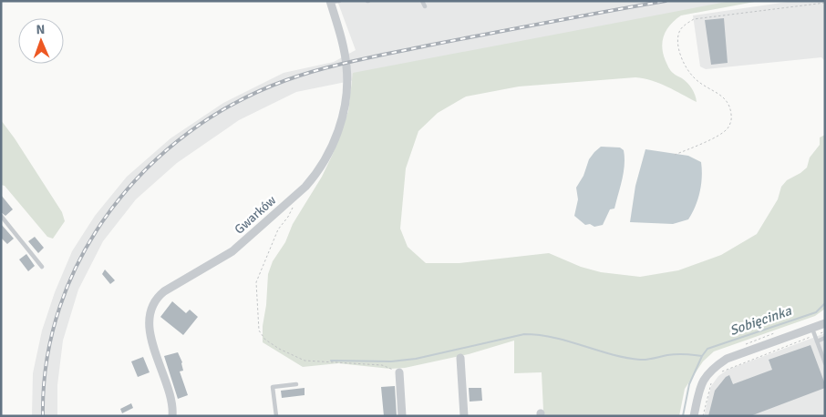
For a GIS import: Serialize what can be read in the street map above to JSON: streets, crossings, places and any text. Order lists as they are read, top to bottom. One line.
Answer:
{"streets":{"street":["Gwarków"]},"water":["Sobięcinka"],"north":"top"}
